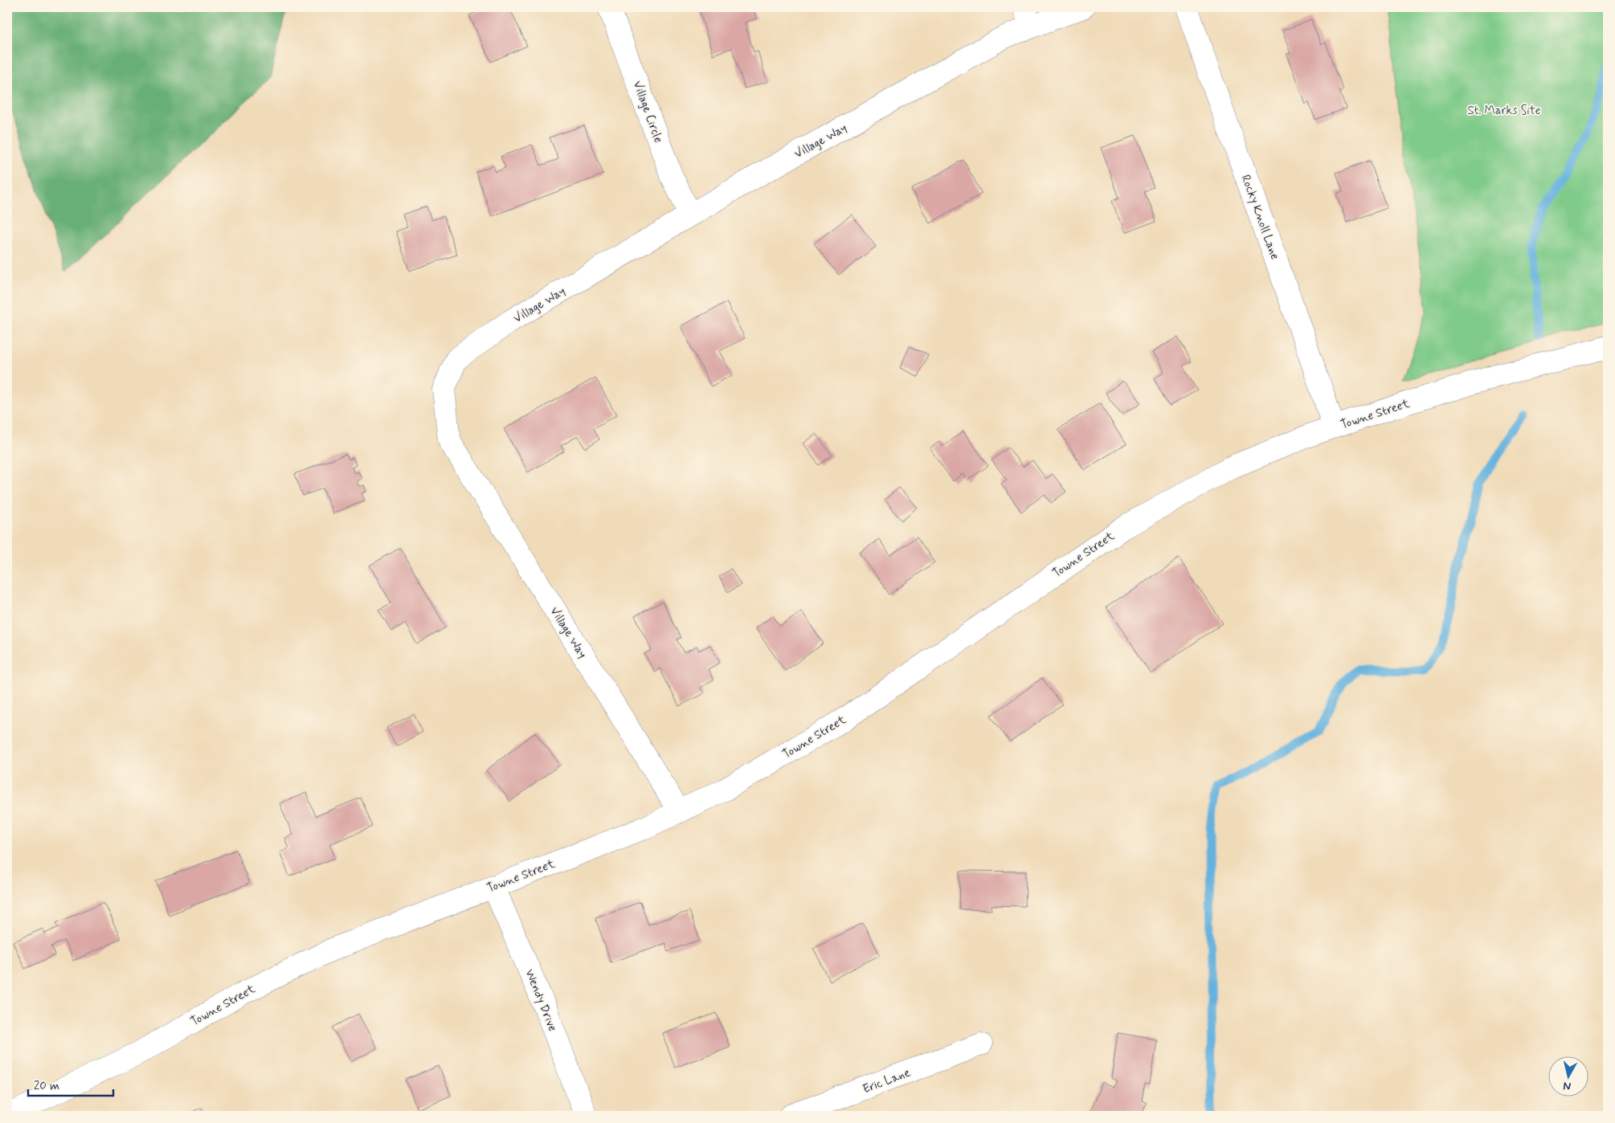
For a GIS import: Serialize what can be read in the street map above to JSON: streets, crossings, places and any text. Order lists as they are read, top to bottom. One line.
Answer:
{"streets":{"street":["Village Circle","Village Way","Rocky Knoll Lane","Towne Street","Wendy Drive","Eric Lane"]},"crossings":[["Village Circle","Village Way"],["Village Way","Towne Street"],["Rocky Knoll Lane","Towne Street"],["Towne Street","Wendy Drive"]],"parks":["St. Marks Site"],"scale_bar":"20 m","north":"bottom"}
